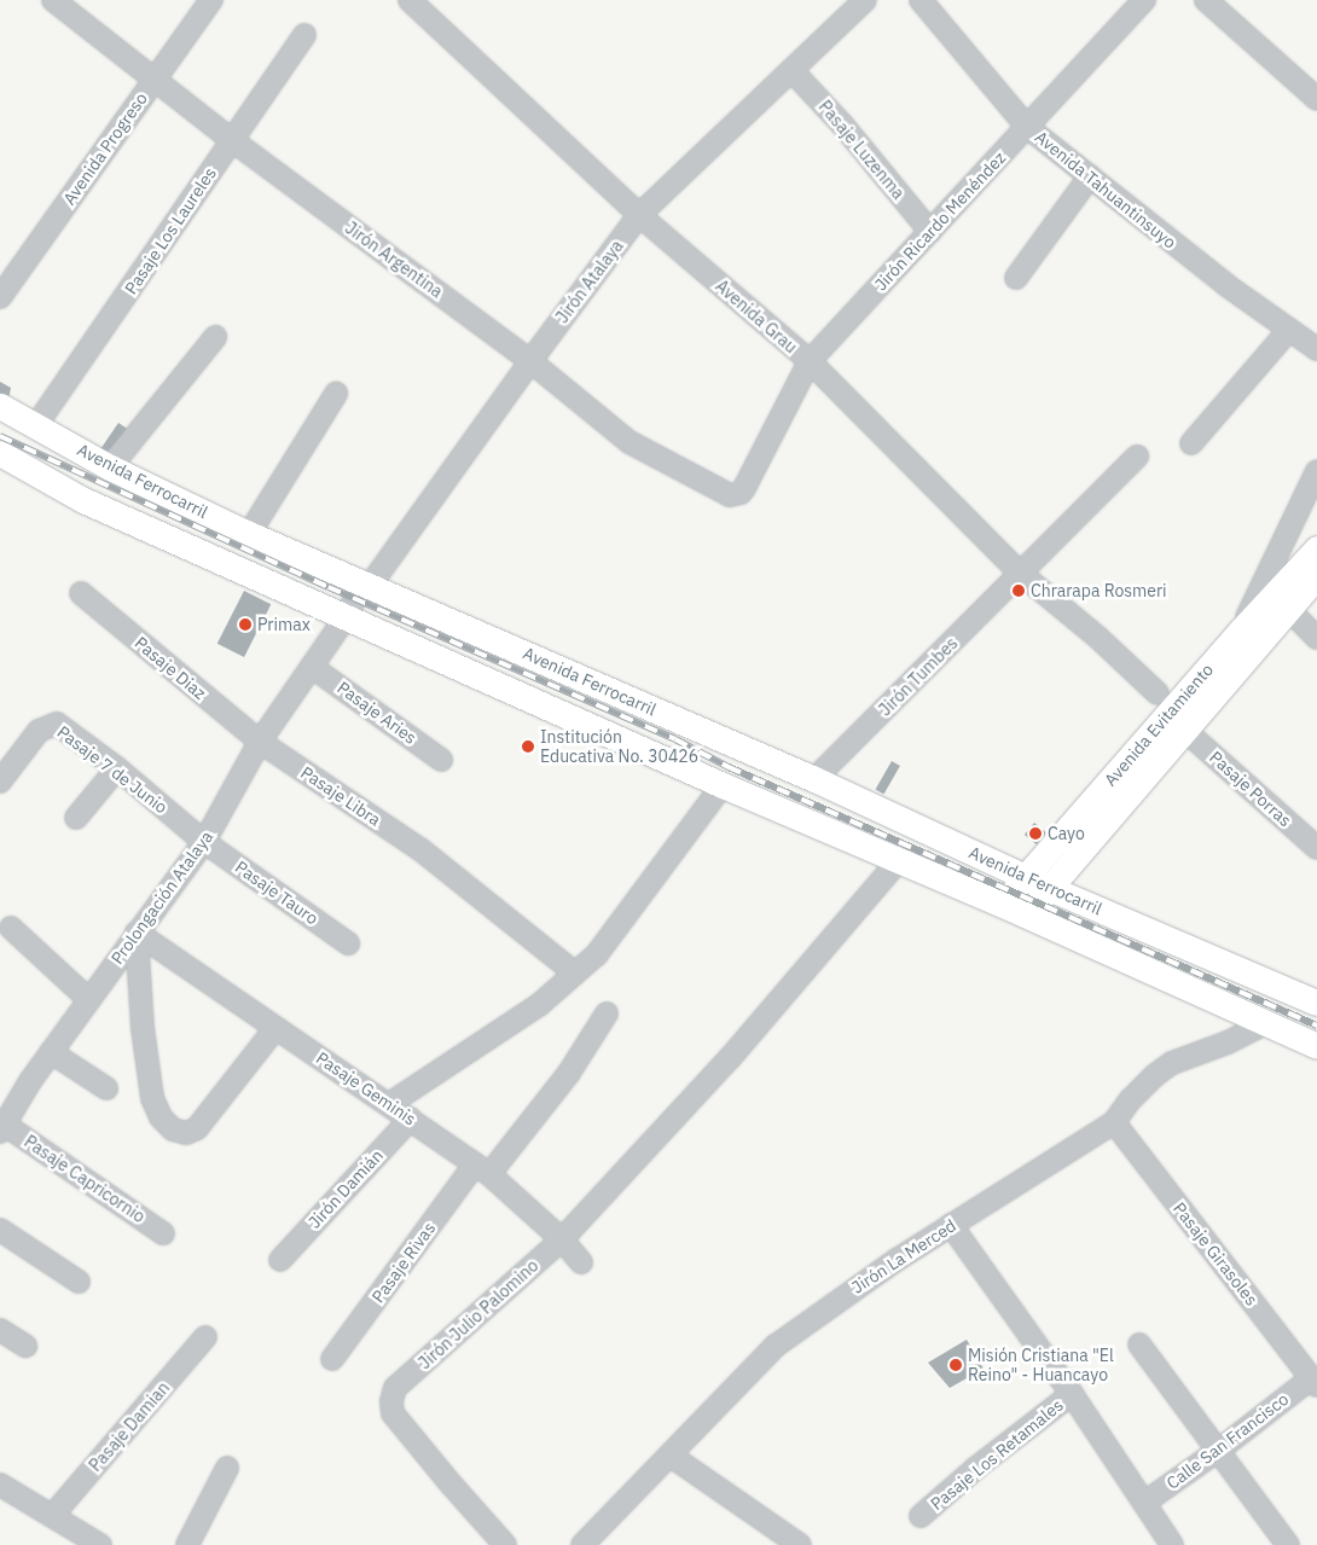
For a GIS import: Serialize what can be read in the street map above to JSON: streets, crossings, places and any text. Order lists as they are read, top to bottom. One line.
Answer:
{"streets":{"main road":["Avenida Ferrocarril","Avenida Evitamiento"],"street":["Avenida Progreso","Pasaje Luzenma","Avenida Tahuantinsuyo","Jirón Ricardo Menéndez","Pasaje Los Laureles","Jirón Argentina","Jirón Atalaya","Avenida Grau","Pasaje Diaz","Jirón Tumbes","Pasaje Aries","Pasaje 7 de Junio","Pasaje Porras","Pasaje Libra","Pasaje Tauro","Prolongación Atalaya","Pasaje Geminis","Pasaje Capricornio","Jirón Damián","Pasaje Girasoles","Jirón La Merced","Pasaje Rivas","Jirón Julio Palomino","Pasaje Damian","Calle San Francisco","Pasaje Los Retamales"]},"crossings":[["Avenida Progreso","Jirón Argentina"],["Pasaje Luzenma","Jirón Ricardo Menéndez"],["Pasaje Luzenma","Jirón Atalaya"],["Avenida Tahuantinsuyo","Jirón Ricardo Menéndez"],["Jirón Ricardo Menéndez","Jirón Argentina"],["Jirón Ricardo Menéndez","Avenida Grau"],["Pasaje Los Laureles","Jirón Argentina"],["Pasaje Los Laureles","Avenida Ferrocarril"],["Jirón Argentina","Jirón Atalaya"],["Jirón Atalaya","Avenida Grau"],["Jirón Atalaya","Avenida Ferrocarril"],["Jirón Atalaya","Prolongación Atalaya"],["Avenida Grau","Jirón Tumbes"],["Avenida Ferrocarril","Jirón Tumbes"],["Avenida Ferrocarril","Avenida Evitamiento"],["Avenida Ferrocarril","Prolongación Atalaya"],["Avenida Ferrocarril","Jirón La Merced"],["Avenida Ferrocarril","Jirón Julio Palomino"],["Pasaje Diaz","Pasaje Libra"],["Pasaje Diaz","Prolongación Atalaya"],["Pasaje Aries","Prolongación Atalaya"],["Avenida Evitamiento","Pasaje Porras"],["Pasaje 7 de Junio","Pasaje Tauro"],["Pasaje 7 de Junio","Prolongación Atalaya"],["Pasaje Libra","Prolongación Atalaya"],["Pasaje Tauro","Prolongación Atalaya"],["Prolongación Atalaya","Pasaje Geminis"],["Prolongación Atalaya","Pasaje Capricornio"],["Pasaje Geminis","Jirón Damián"],["Pasaje Geminis","Pasaje Rivas"],["Pasaje Geminis","Jirón Julio Palomino"],["Pasaje Girasoles","Jirón La Merced"],["Pasaje Girasoles","Calle San Francisco"],["Jirón La Merced","Pasaje Los Retamales"],["Calle San Francisco","Pasaje Los Retamales"]],"places":["Chrarapa Rosmeri","Primax","Institución Educativa No. 30426","Cayo","Misión Cristiana \"El Reino\" - Huancayo"]}
